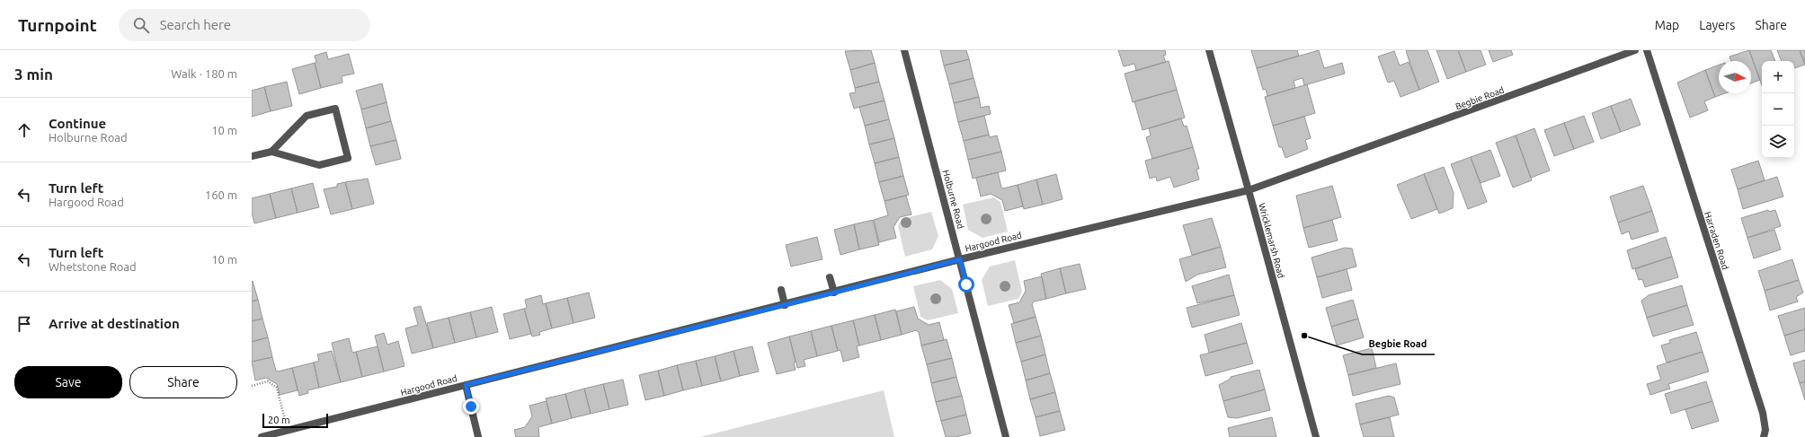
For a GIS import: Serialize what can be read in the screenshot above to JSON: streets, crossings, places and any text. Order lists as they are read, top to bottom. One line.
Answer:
{"streets":{"street":["Begbie Road","Holburne Road","Wricklemarsh Road","Harraden Road","Hargood Road"]},"crossings":[["Begbie Road","Wricklemarsh Road"],["Begbie Road","Hargood Road"],["Holburne Road","Hargood Road"],["Wricklemarsh Road","Hargood Road"]],"places":["Begbie Road"],"scale_bar":"20 m","north":"right","page":{"header":"Turnpoint","search":"Search here","nav":["Map","Layers","Share"],"heading":["3 min","Walk · 180 m"],"map_buttons":["+","−"],"list":[["Continue","Holburne Road","10 m"],["Turn left","Hargood Road","160 m"],["Turn left","Whetstone Road","10 m"],"Arrive at destination"],"buttons":["Save","Share"],"scale":"20 m"}}
